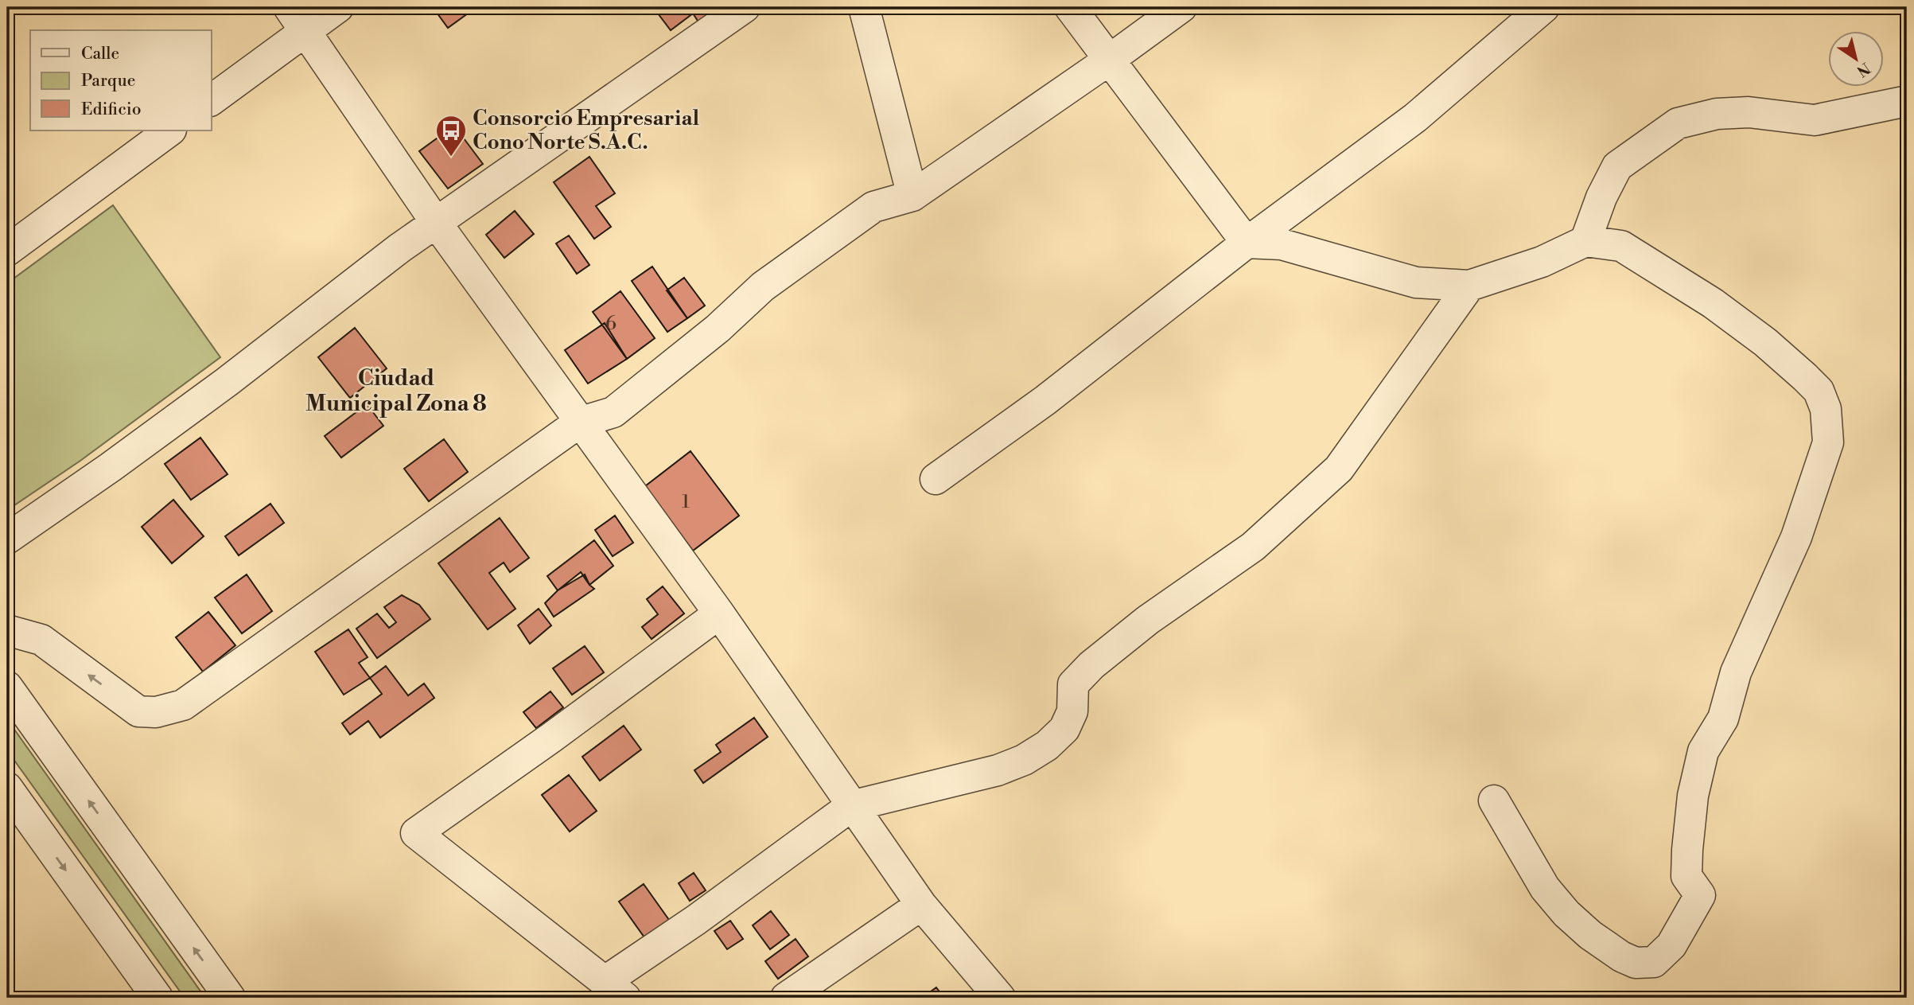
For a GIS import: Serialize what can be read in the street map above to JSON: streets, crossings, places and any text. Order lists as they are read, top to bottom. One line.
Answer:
{"districts":["Ciudad Municipal Zona 8"],"places":{"bus stop":["Consorcio Empresarial Cono Norte S.A.C."]},"house_numbers":["6","1"],"legend":["Calle","Parque","Edificio"],"north":"bottom right"}
